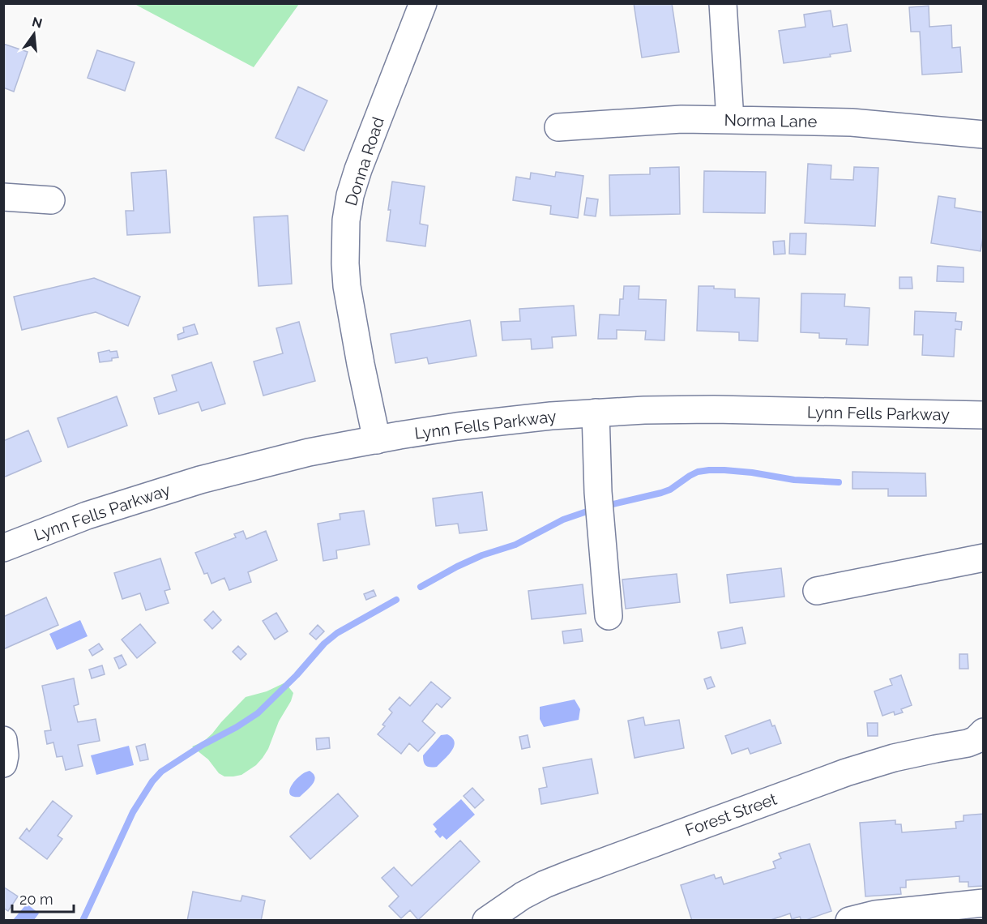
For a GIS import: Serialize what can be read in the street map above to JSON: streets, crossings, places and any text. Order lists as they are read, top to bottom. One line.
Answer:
{"streets":{"street":["Norma Lane","Donna Road","Lynn Fells Parkway","Forest Street"]},"crossings":[["Donna Road","Lynn Fells Parkway"]],"scale_bar":"20 m","north":"top"}
